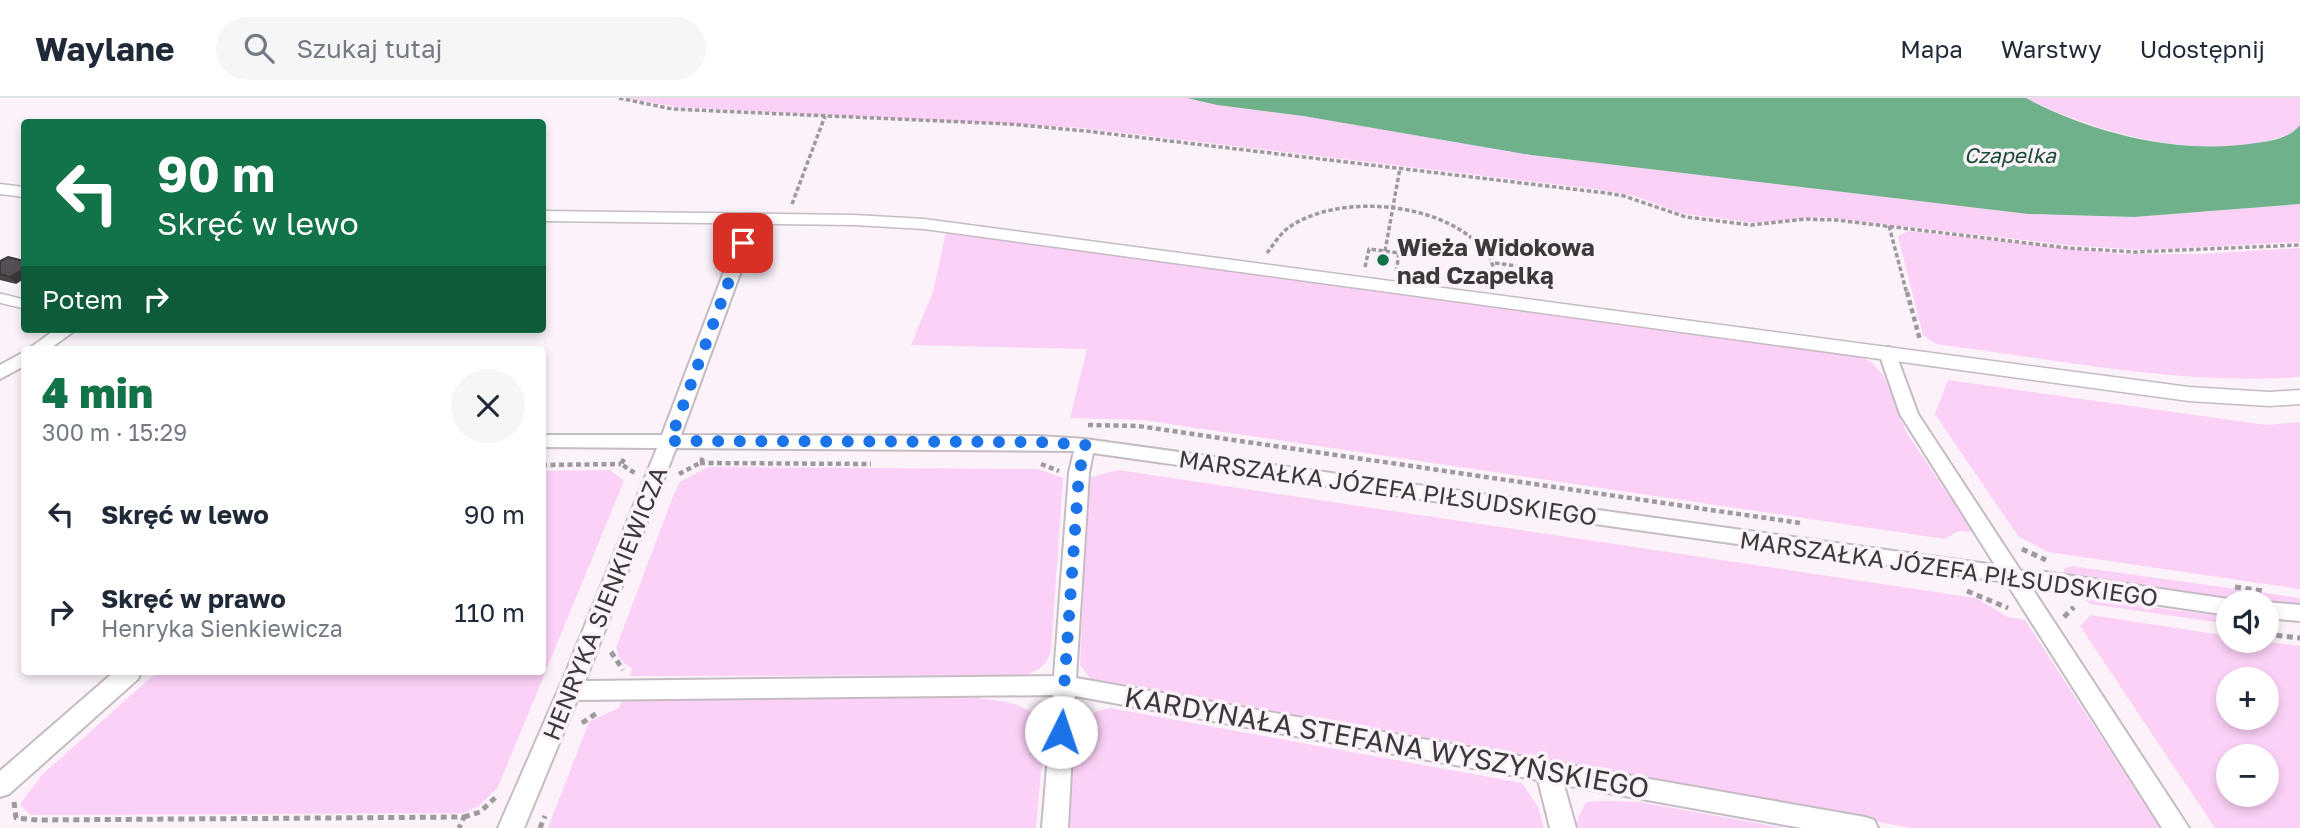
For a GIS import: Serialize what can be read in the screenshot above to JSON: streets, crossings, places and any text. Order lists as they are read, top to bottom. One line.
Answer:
{"streets":{"street":["MARSZAŁKA JÓZEFA PIŁSUDSKIEGO","HENRYKA SIENKIEWICZA","KARDYNAŁA STEFANA WYSZYŃSKIEGO"]},"crossings":[["MARSZAŁKA JÓZEFA PIŁSUDSKIEGO","HENRYKA SIENKIEWICZA"],["HENRYKA SIENKIEWICZA","KARDYNAŁA STEFANA WYSZYŃSKIEGO"]],"water":["Czapelka"],"places":["Wieża Widokowa nad Czapelką"],"page":{"header":"Waylane","search":"Szukaj tutaj","nav":["Mapa","Warstwy","Udostępnij"],"turn":["90 m","Skręć w lewo"],"then":"Potem","heading":["4 min","300 m · 15:29"],"list":[{"name":"Skręć w lewo","value":"90 m"},{"name":"Skręć w prawo","note":"Henryka Sienkiewicza","value":"110 m"}],"map_buttons":["+","−"]}}
